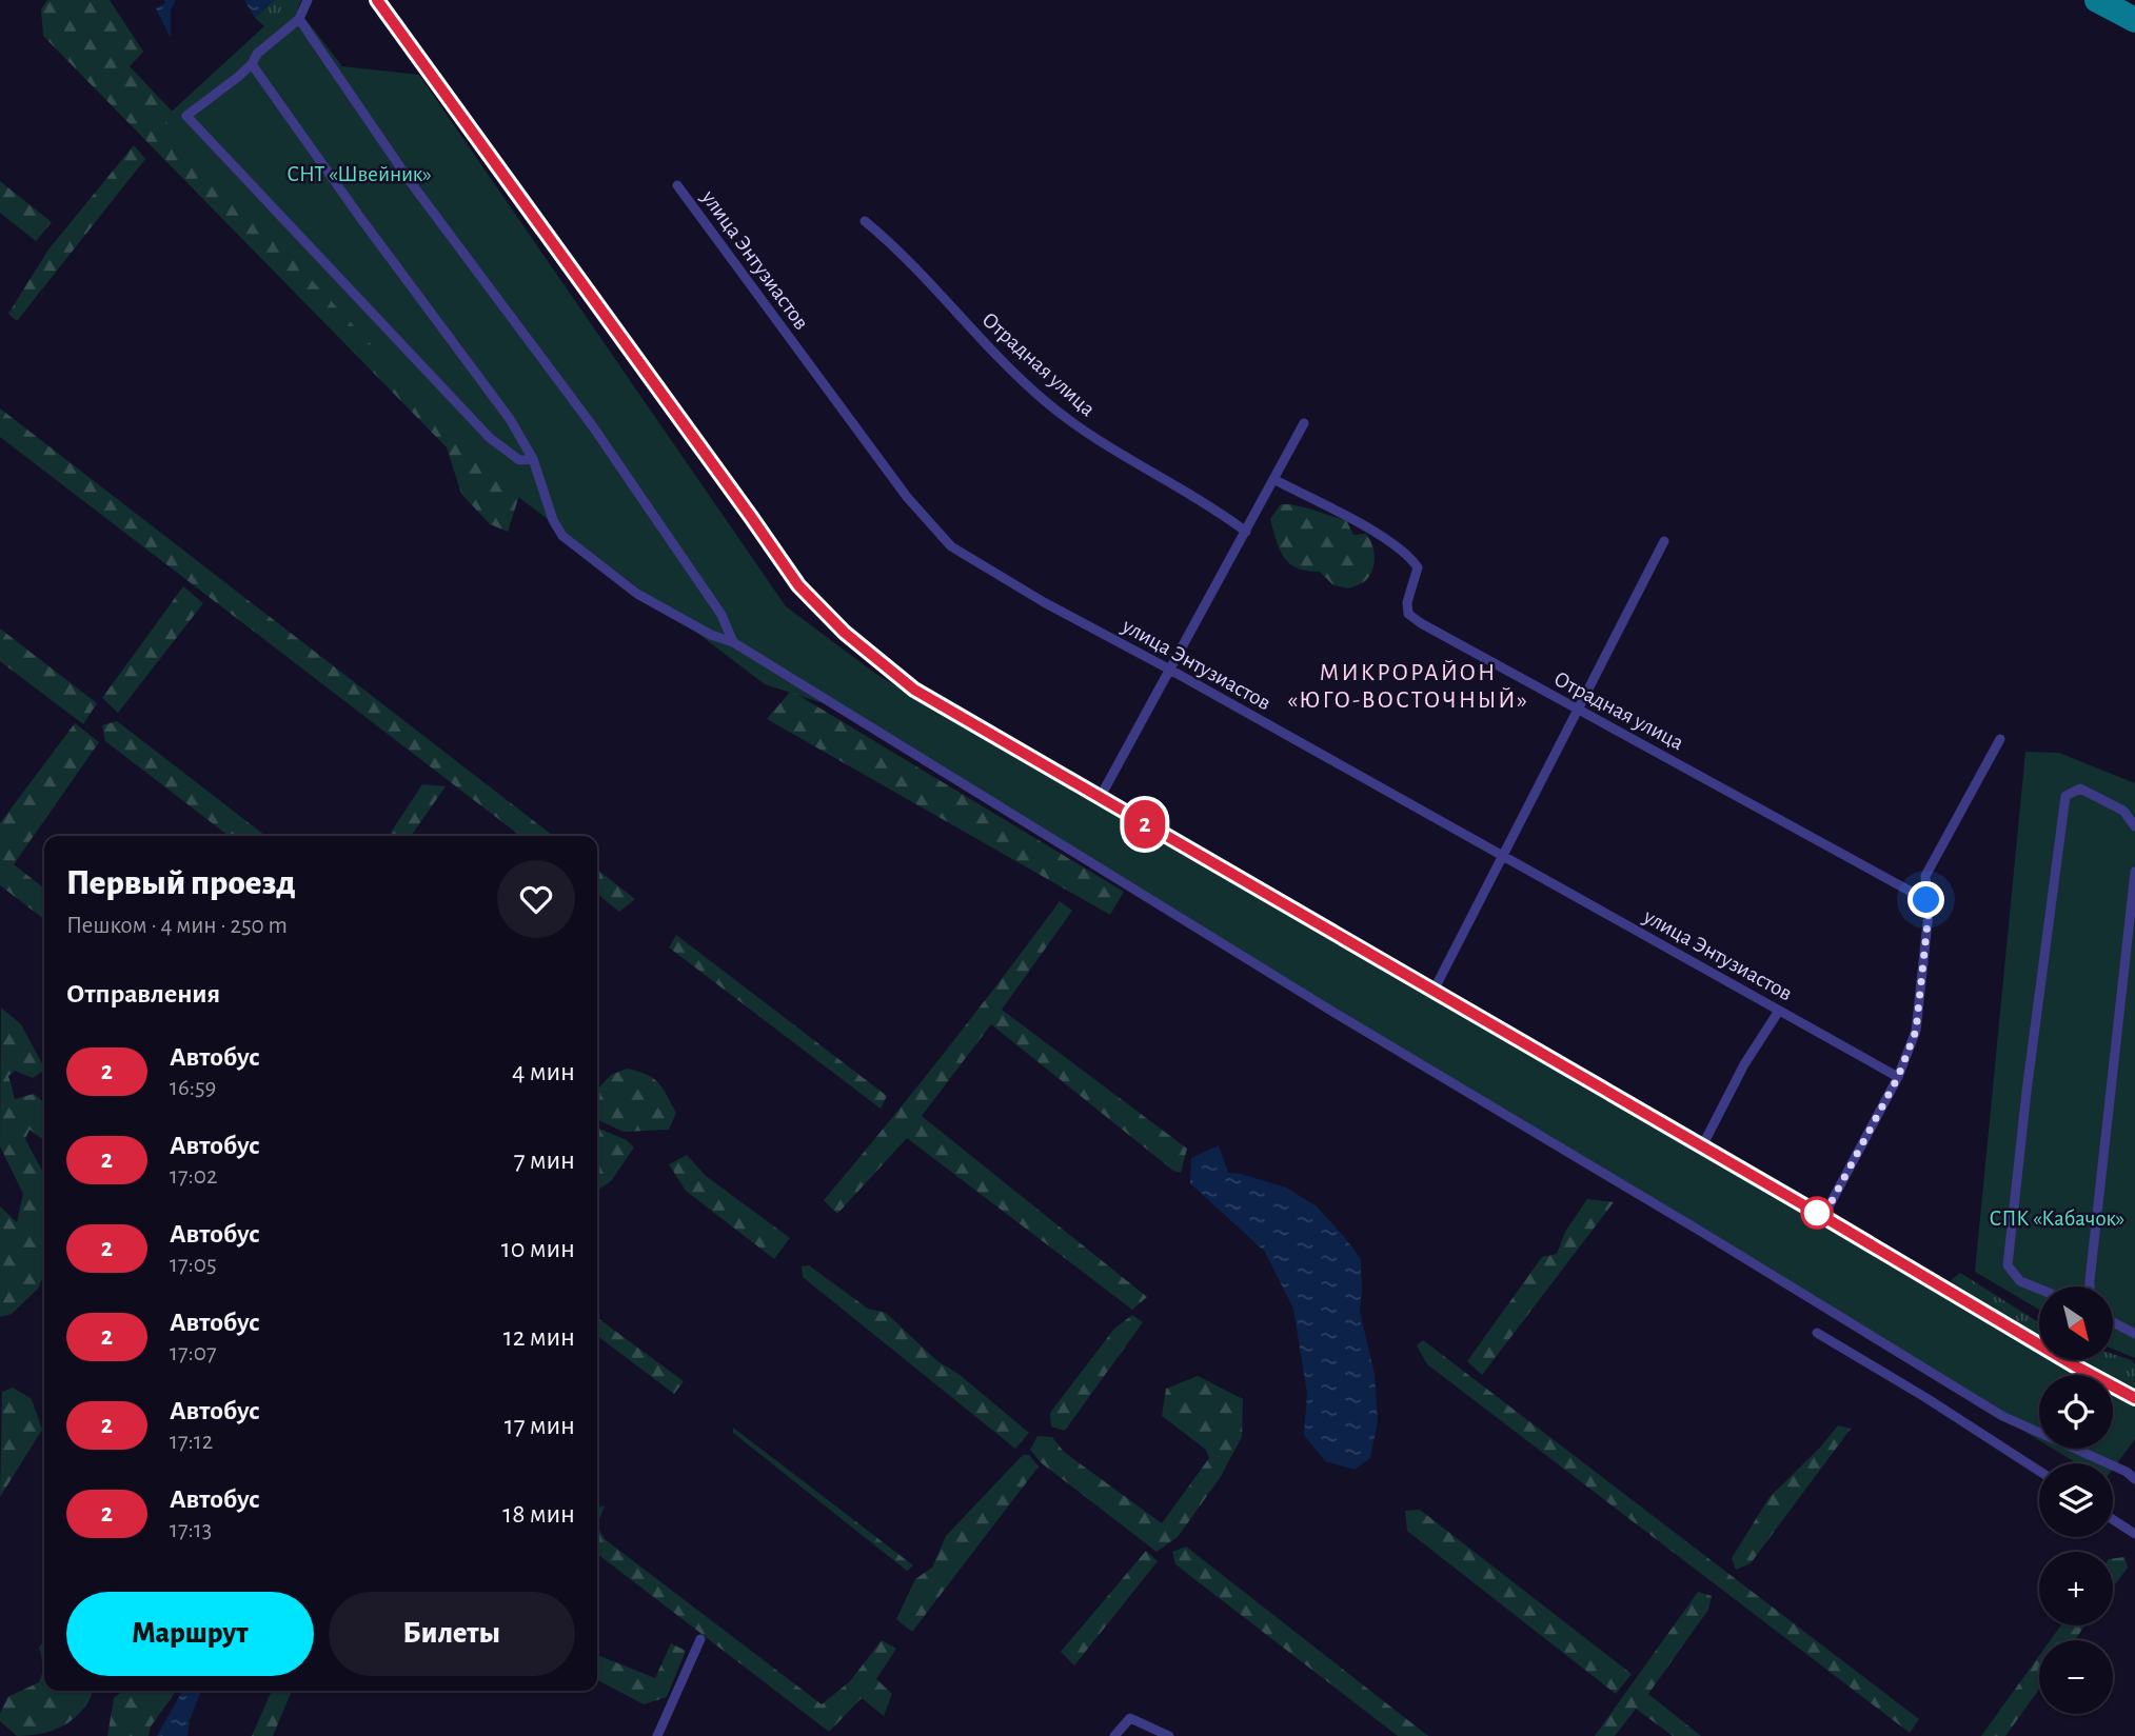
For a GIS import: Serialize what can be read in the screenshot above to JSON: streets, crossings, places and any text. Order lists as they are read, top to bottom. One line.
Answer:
{"streets":{"street":["улица Энтузиастов","Отрадная улица"]},"districts":["МИКРОРАЙОН «ЮГО-ВОСТОЧНЫЙ»"],"parks":["СНТ «Швейник»","СПК «Кабачок»"],"lines":["bus line 2"],"north":"bottom right","page":{"on_map":"2","heading":[["Первый проезд","Пешком · 4 мин · 250 m"],"Отправления"],"list":[{"mark":"2","name":"Автобус","note":"16:59","value":"4 мин"},{"mark":"2","name":"Автобус","note":"17:02","value":"7 мин"},{"mark":"2","name":"Автобус","note":"17:05","value":"10 мин"},{"mark":"2","name":"Автобус","note":"17:07","value":"12 мин"},{"mark":"2","name":"Автобус","note":"17:12","value":"17 мин"},{"mark":"2","name":"Автобус","note":"17:13","value":"18 мин"}],"map_buttons":["+","−"],"buttons":["Маршрут","Билеты"]}}
